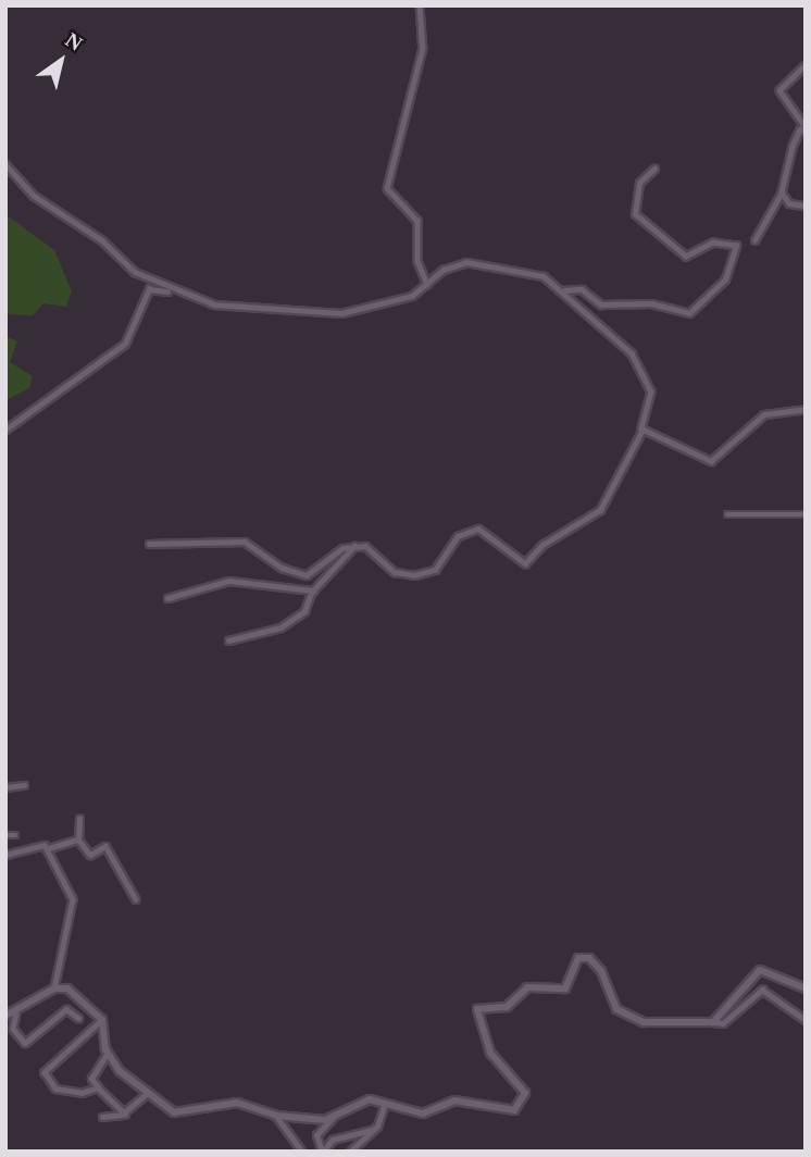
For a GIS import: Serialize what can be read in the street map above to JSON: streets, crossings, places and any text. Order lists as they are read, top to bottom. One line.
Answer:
{"north":"top right"}
